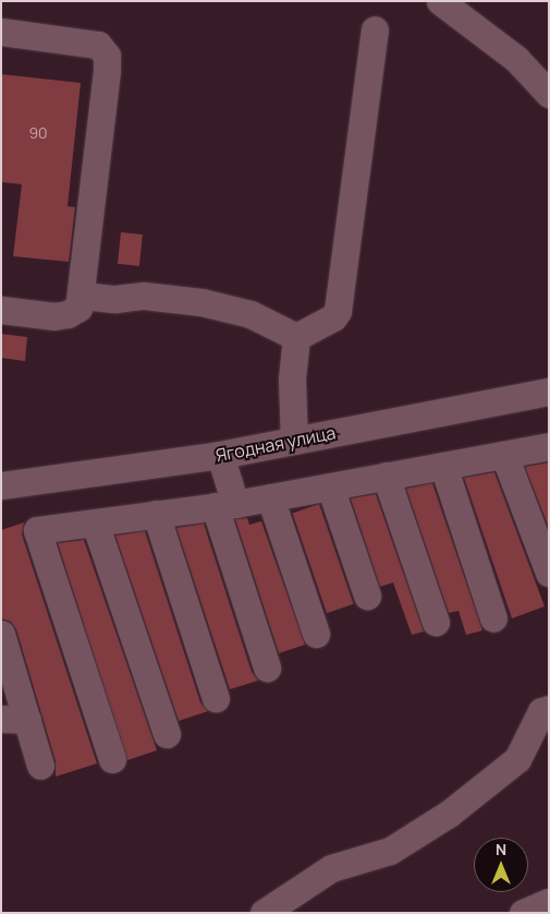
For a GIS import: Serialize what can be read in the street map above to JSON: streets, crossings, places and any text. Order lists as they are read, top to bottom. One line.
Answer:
{"streets":{"street":["Ягодная улица"]},"house_numbers":["90"],"north":"top"}
